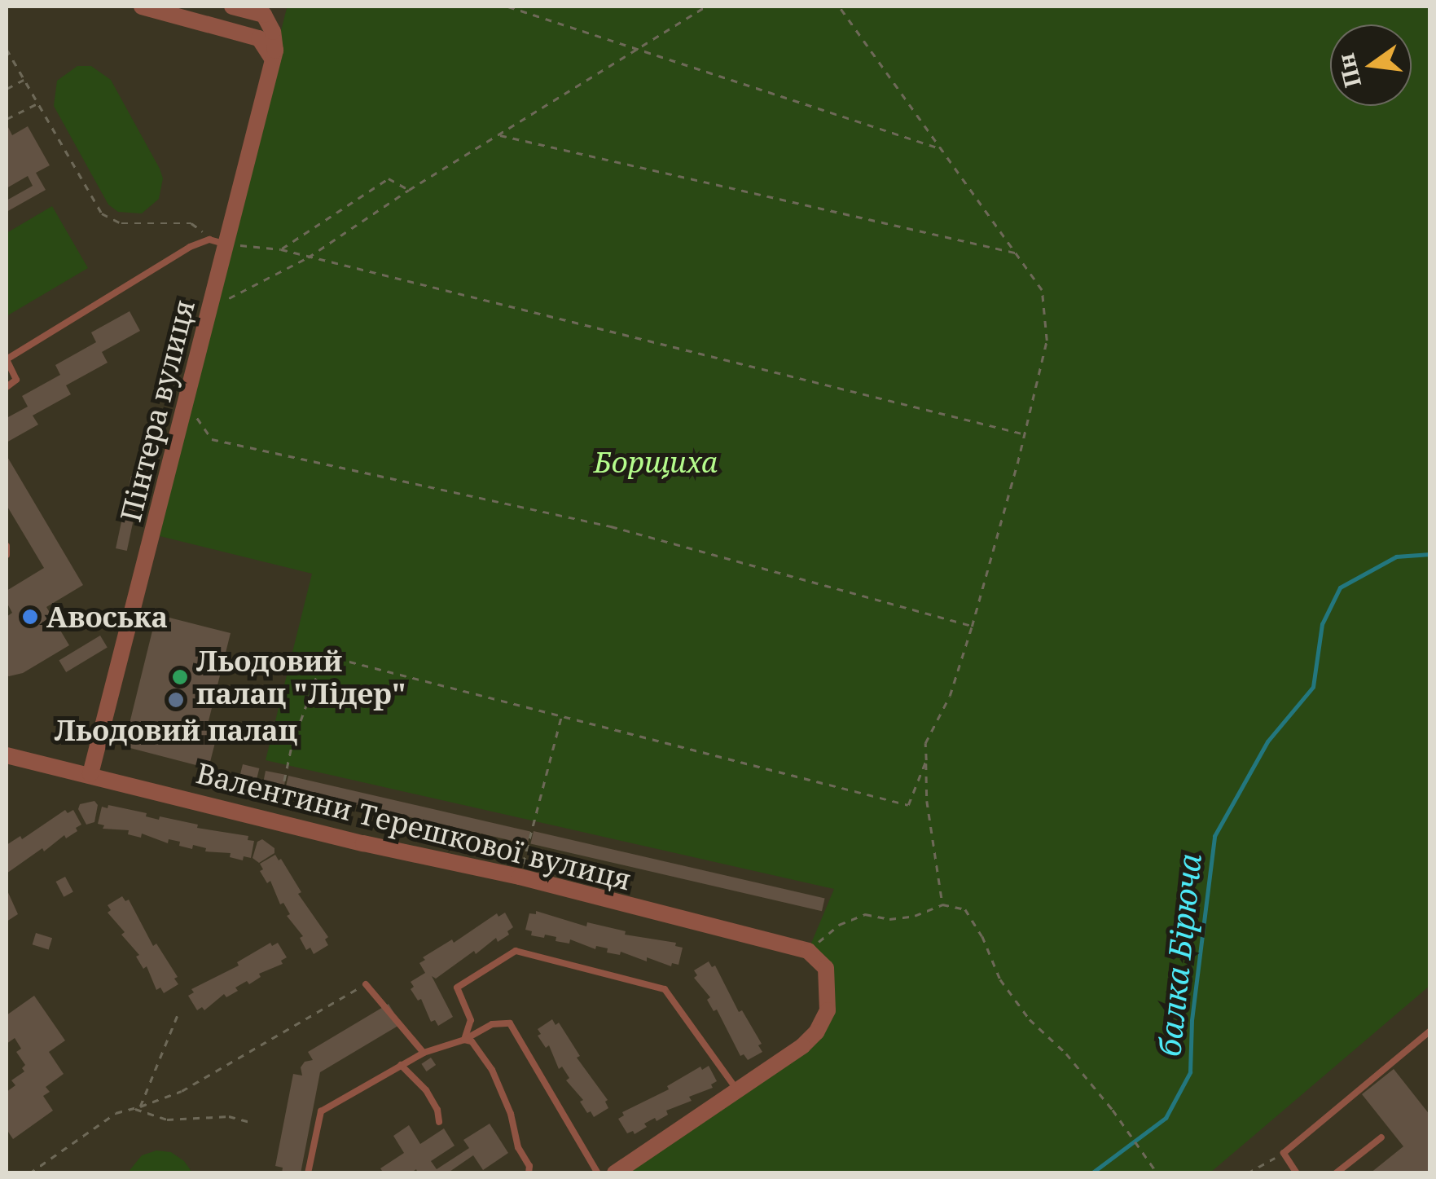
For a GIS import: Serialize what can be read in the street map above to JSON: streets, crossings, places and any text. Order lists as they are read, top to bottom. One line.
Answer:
{"streets":{"street":["Пінтера вулиця","Валентини Терешкової вулиця"]},"crossings":[["Пінтера вулиця","Валентини Терешкової вулиця"]],"water":["балка Бірюча"],"parks":["Борщиха"],"places":["Авоська","Льодовий палац \"Лідер\"","Льодовий палац"],"north":"left"}
